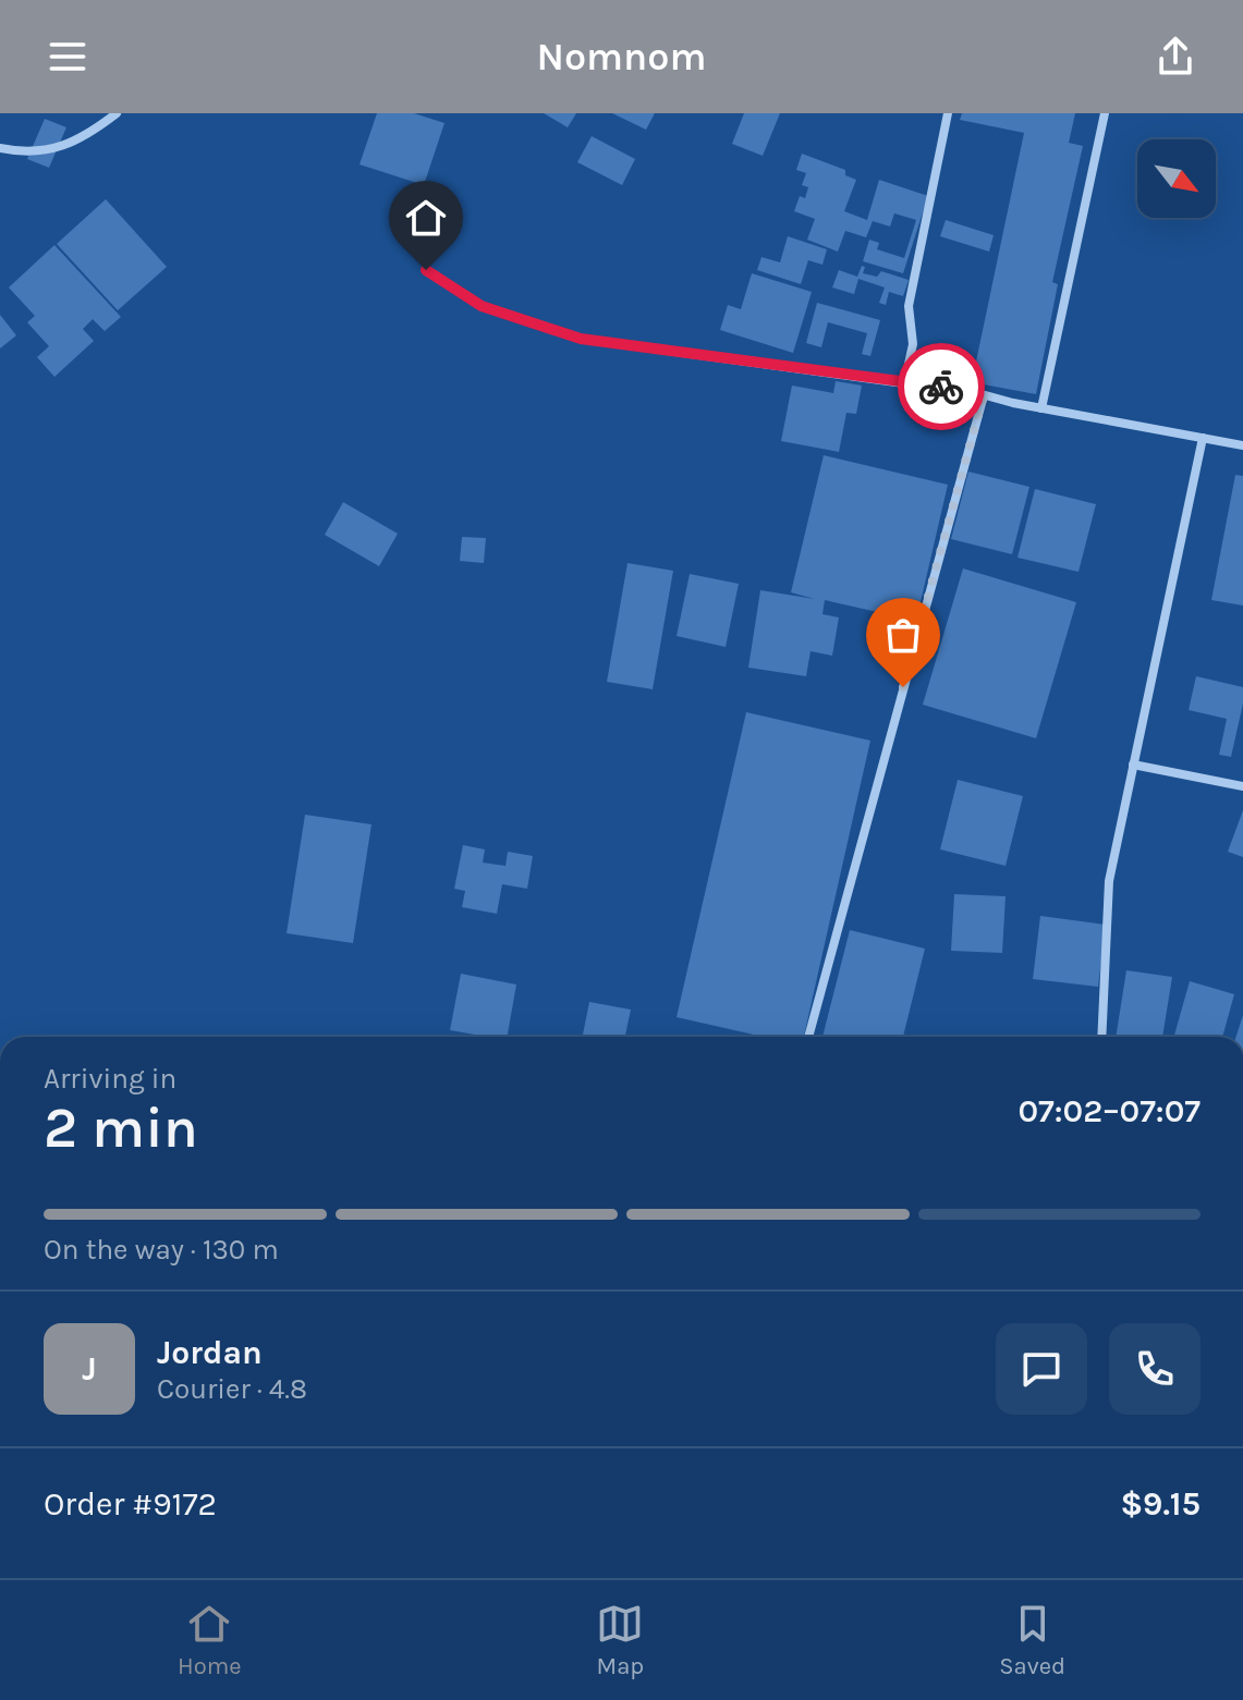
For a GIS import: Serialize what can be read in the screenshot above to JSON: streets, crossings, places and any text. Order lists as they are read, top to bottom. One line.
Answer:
{"north":"bottom right","page":{"header":"Nomnom","heading":["2 min","Arriving in","07:02–07:07"],"panel":["Jordan","Courier · 4.8","Order #9172","$9.15"],"bar":"On the way · 130 m","round":"J","tabs":["Home","Map","Saved"]}}
